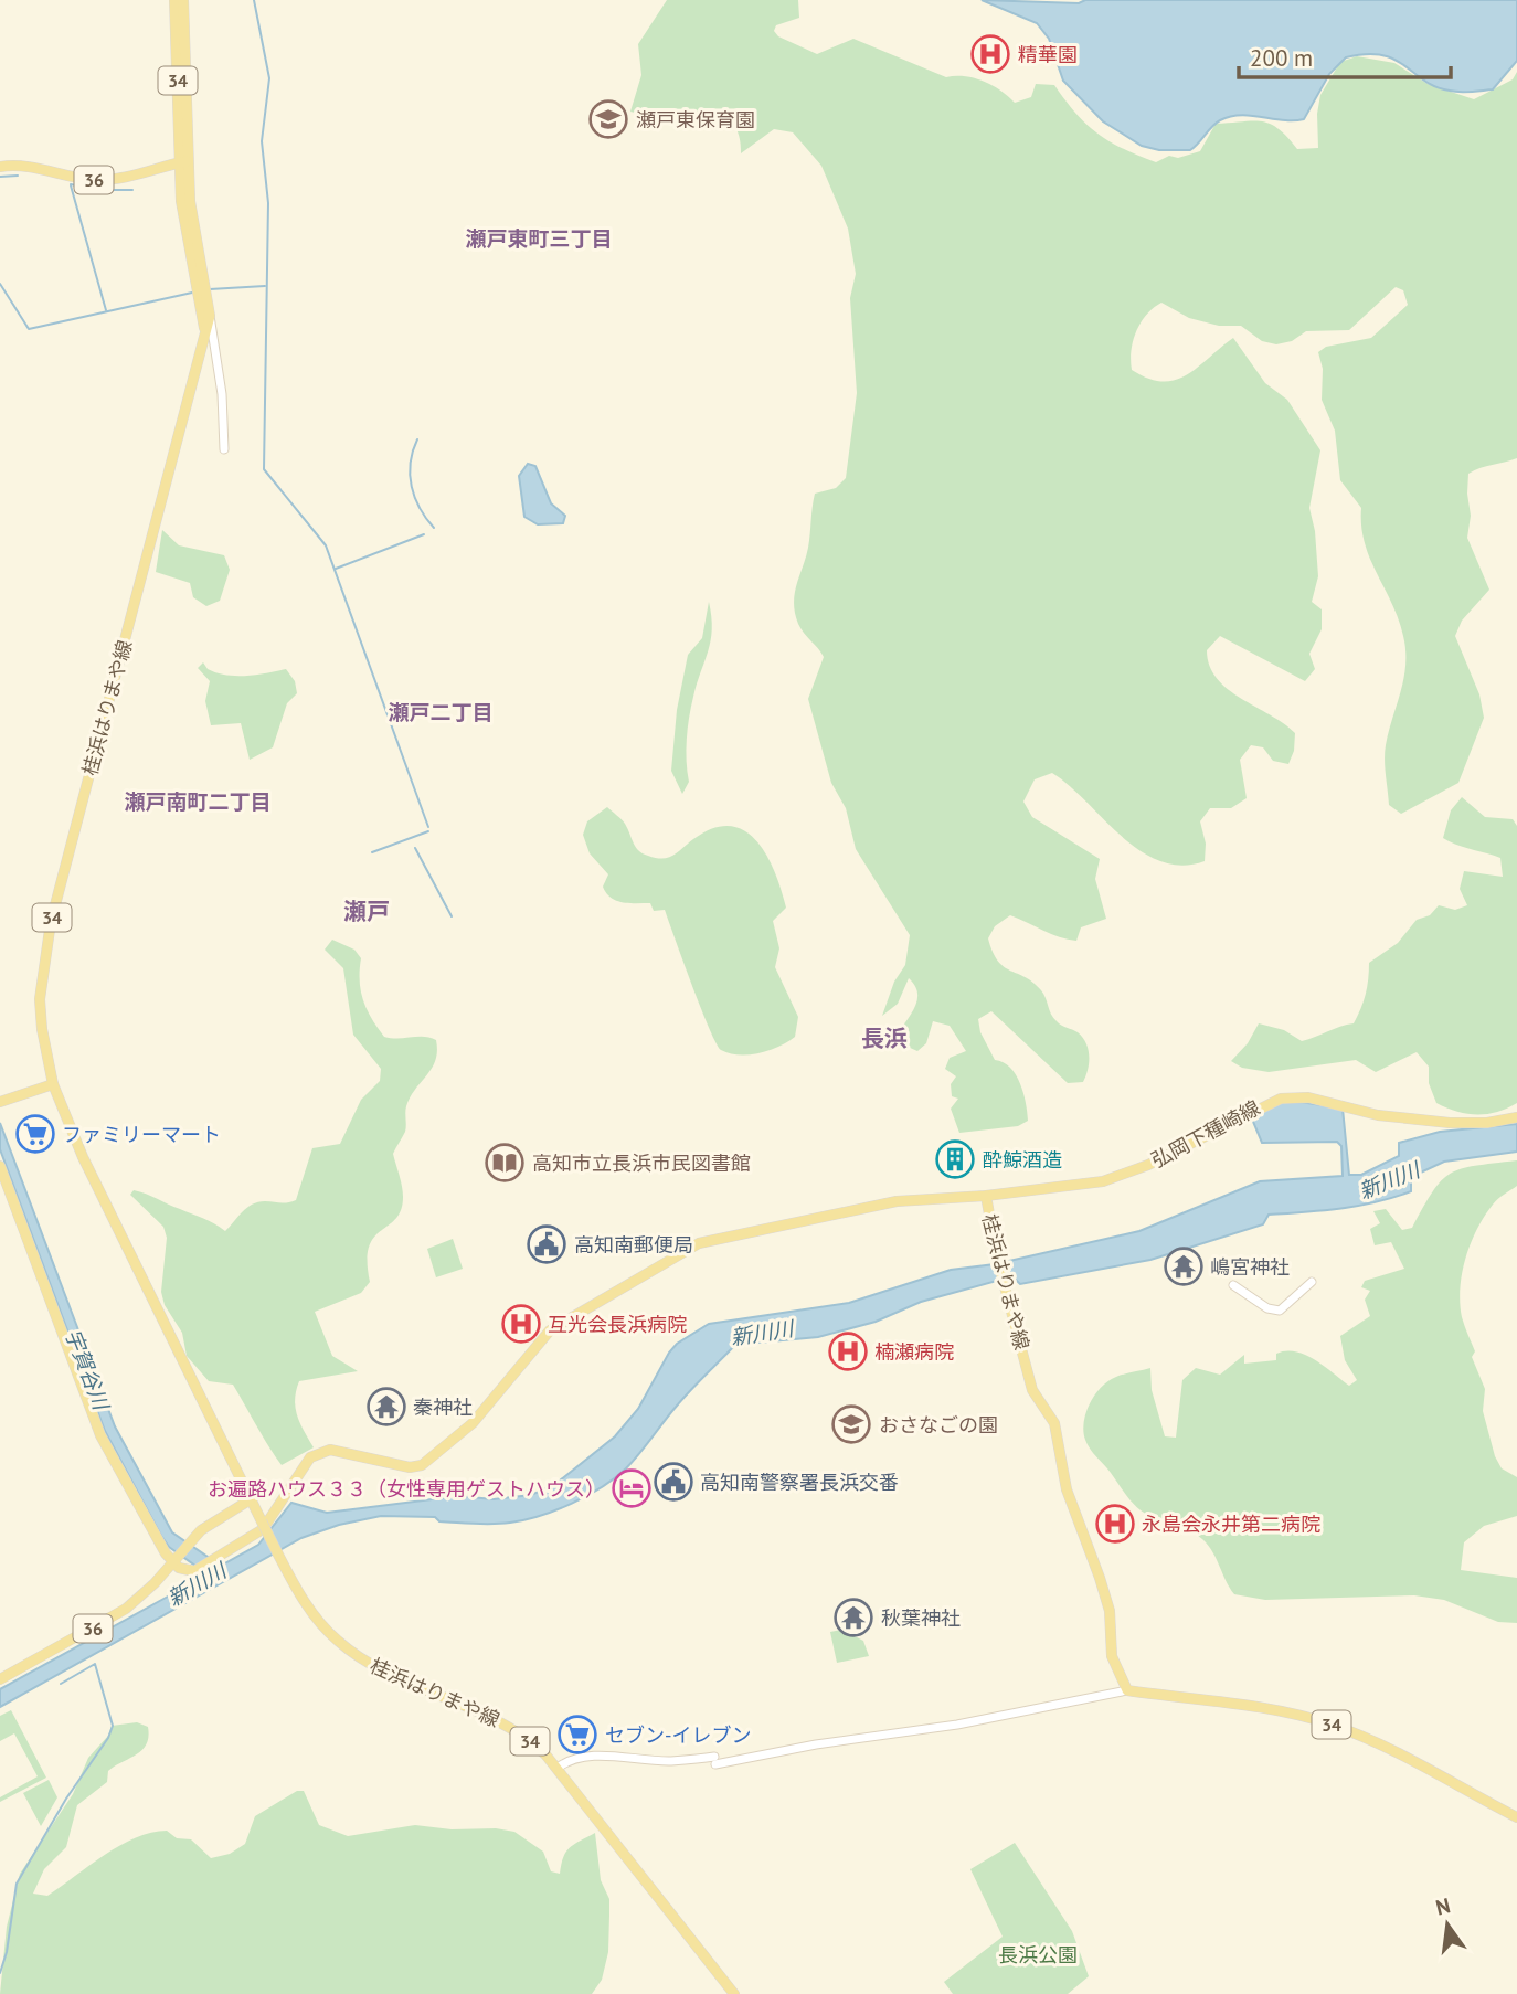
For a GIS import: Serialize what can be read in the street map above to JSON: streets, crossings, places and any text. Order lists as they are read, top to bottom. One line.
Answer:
{"streets":{"main road":["34","36","桂浜はりまや線","弘岡下種崎線"]},"crossings":[["34","桂浜はりまや線"],["36","桂浜はりまや線"],["桂浜はりまや線","弘岡下種崎線"]],"districts":["瀬戸東町三丁目","瀬戸二丁目","瀬戸南町二丁目","瀬戸","長浜"],"water":["新川川","宇賀谷川"],"parks":["長浜公園"],"places":{"hospital":["精華園","互光会長浜病院","楠瀬病院","永島会永井第二病院"],"school or university":["瀬戸東保育園","おさなごの園"],"supermarket":["ファミリーマート","セブン-イレブン"],"building":["酔鯨酒造"],"library":["高知市立長浜市民図書館"],"public building":["高知南郵便局","高知南警察署長浜交番"],"temple":["嶋宮神社","秦神社","秋葉神社"],"hotel":["お遍路ハウス３３（女性専用ゲストハウス）"]},"scale_bar":"200 m","north":"top"}
